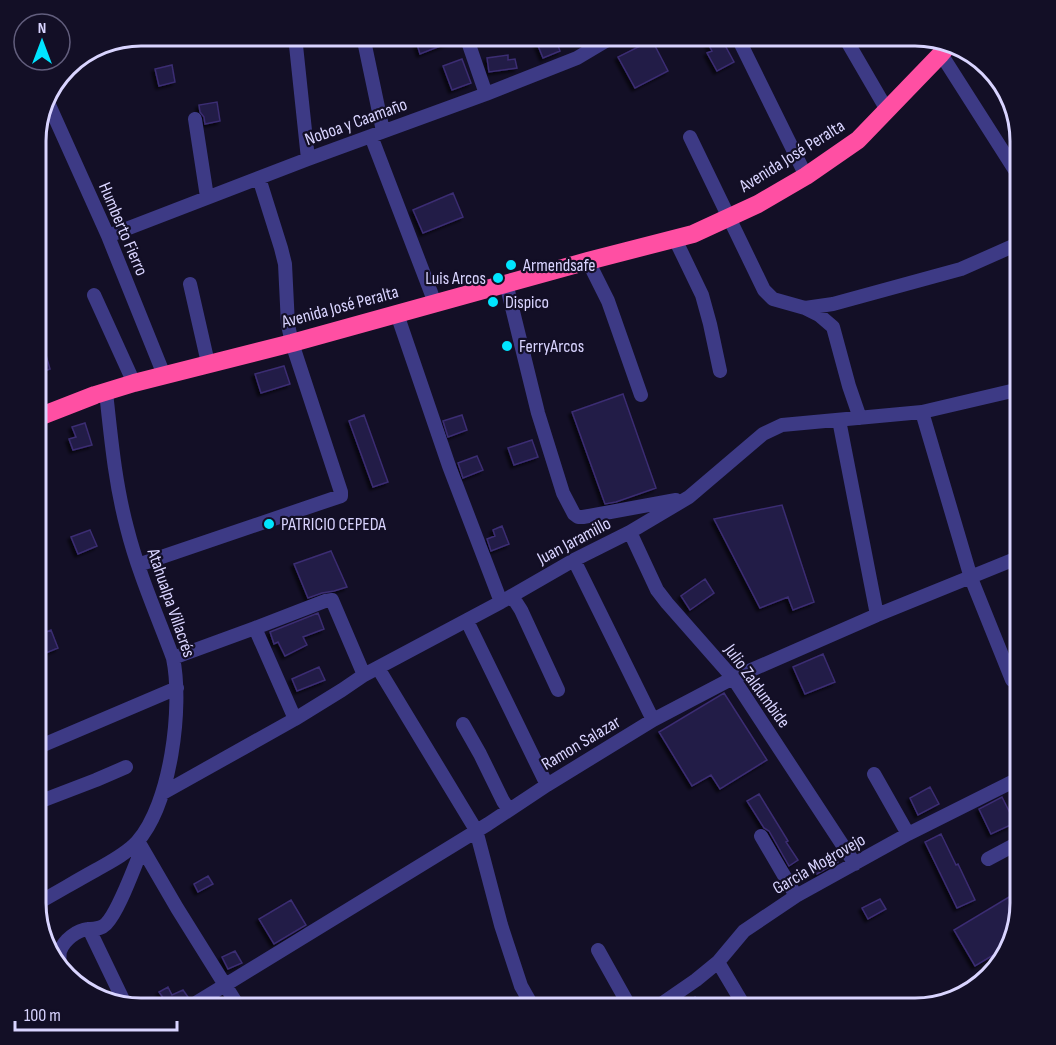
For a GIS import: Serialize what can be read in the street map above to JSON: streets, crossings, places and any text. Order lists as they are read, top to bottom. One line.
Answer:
{"streets":{"highway":["Avenida José Peralta"],"street":["Noboa y Caamaño","Humberto Fierro","Juan Jaramillo","Atahualpa Villacrés","Julio Zaldumbide","Ramon Salazar","Garcia Mogrovejo"]},"crossings":[["Noboa y Caamaño","Humberto Fierro"],["Avenida José Peralta","Humberto Fierro"],["Avenida José Peralta","Atahualpa Villacrés"],["Juan Jaramillo","Atahualpa Villacrés"],["Juan Jaramillo","Julio Zaldumbide"],["Julio Zaldumbide","Ramon Salazar"],["Julio Zaldumbide","Garcia Mogrovejo"]],"places":["Armendsafe","Luis Arcos","Dispico","FerryArcos","PATRICIO CEPEDA"],"scale_bar":"100 m","north":"top"}
